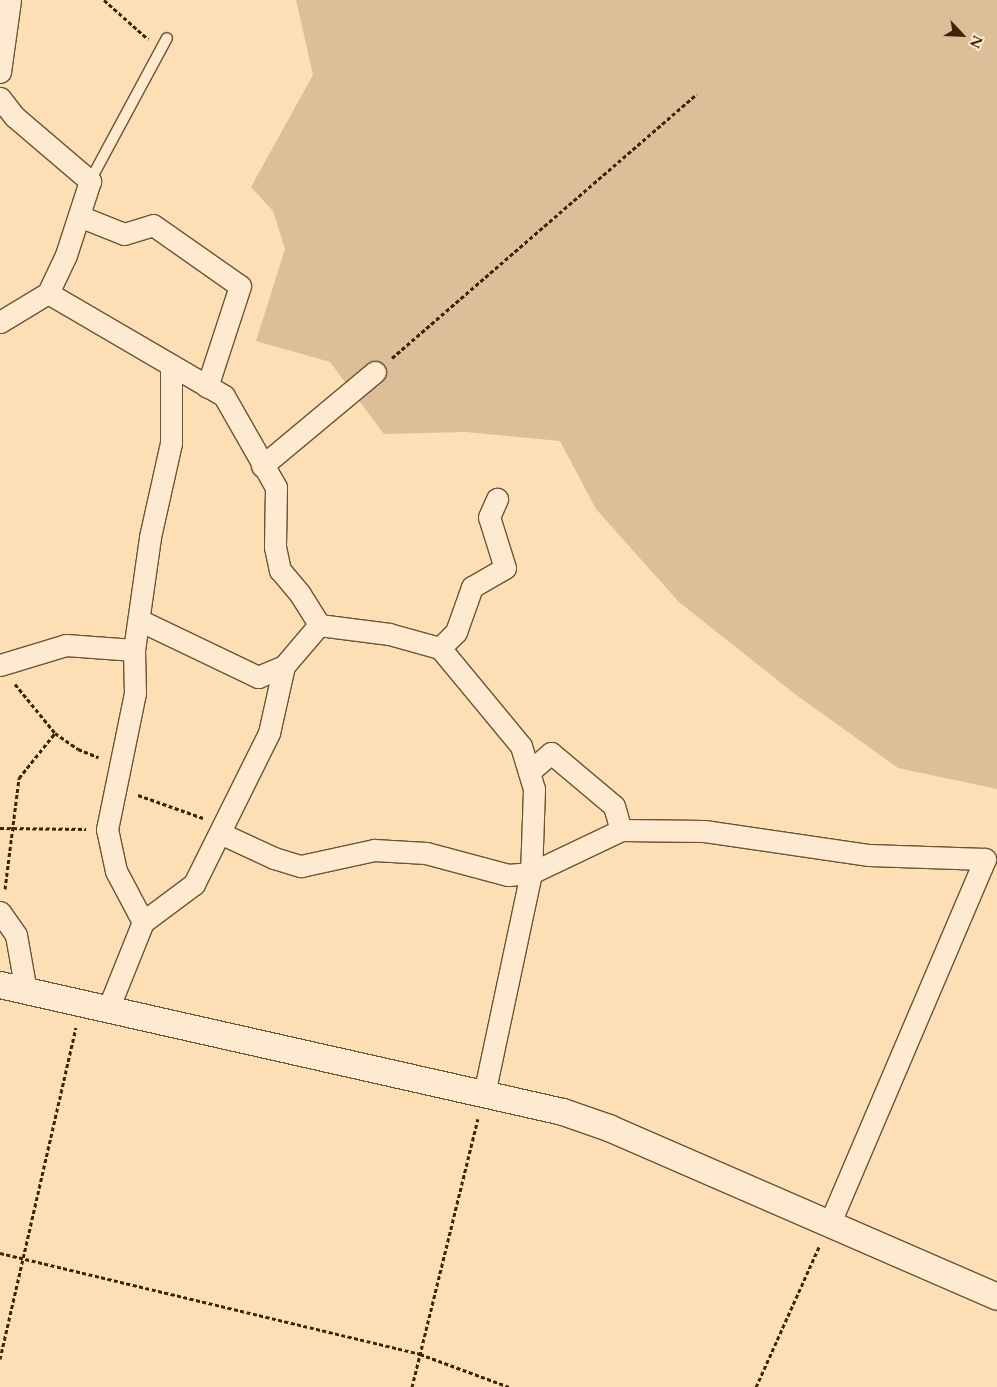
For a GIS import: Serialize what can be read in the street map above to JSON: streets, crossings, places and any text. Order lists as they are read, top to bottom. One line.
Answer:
{"north":"bottom right"}
